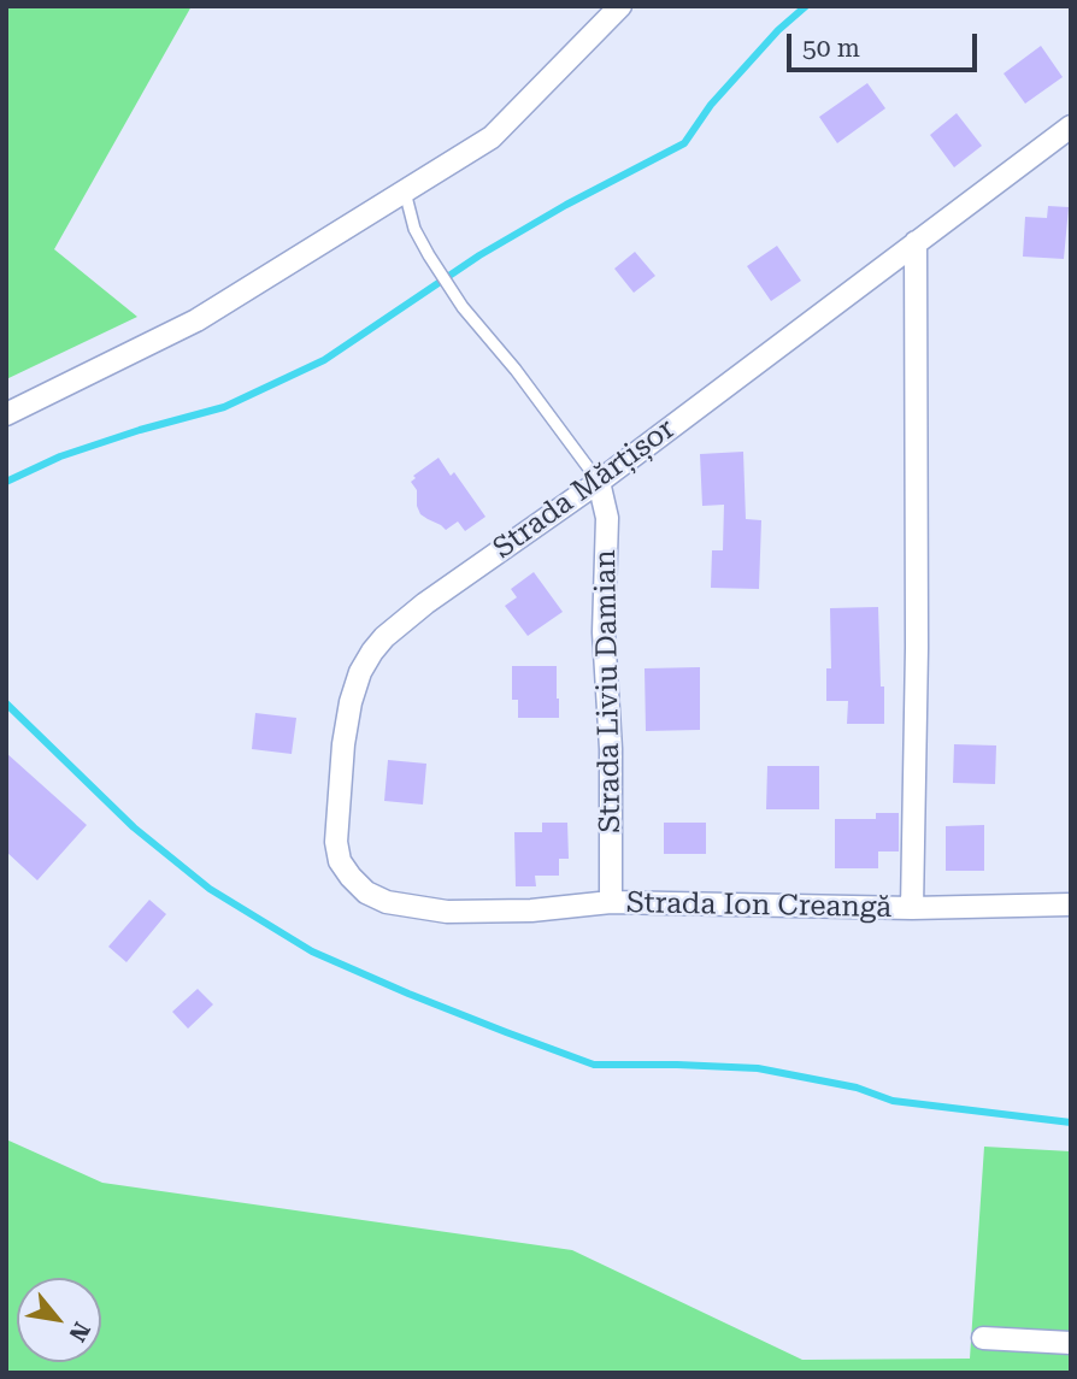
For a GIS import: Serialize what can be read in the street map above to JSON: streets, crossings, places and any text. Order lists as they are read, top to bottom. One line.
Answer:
{"streets":{"street":["Strada Mărțișor","Strada Liviu Damian","Strada Ion Creangă"]},"crossings":[["Strada Mărțișor","Strada Liviu Damian"],["Strada Mărțișor","Strada Ion Creangă"],["Strada Liviu Damian","Strada Ion Creangă"]],"scale_bar":"50 m","north":"bottom right"}
